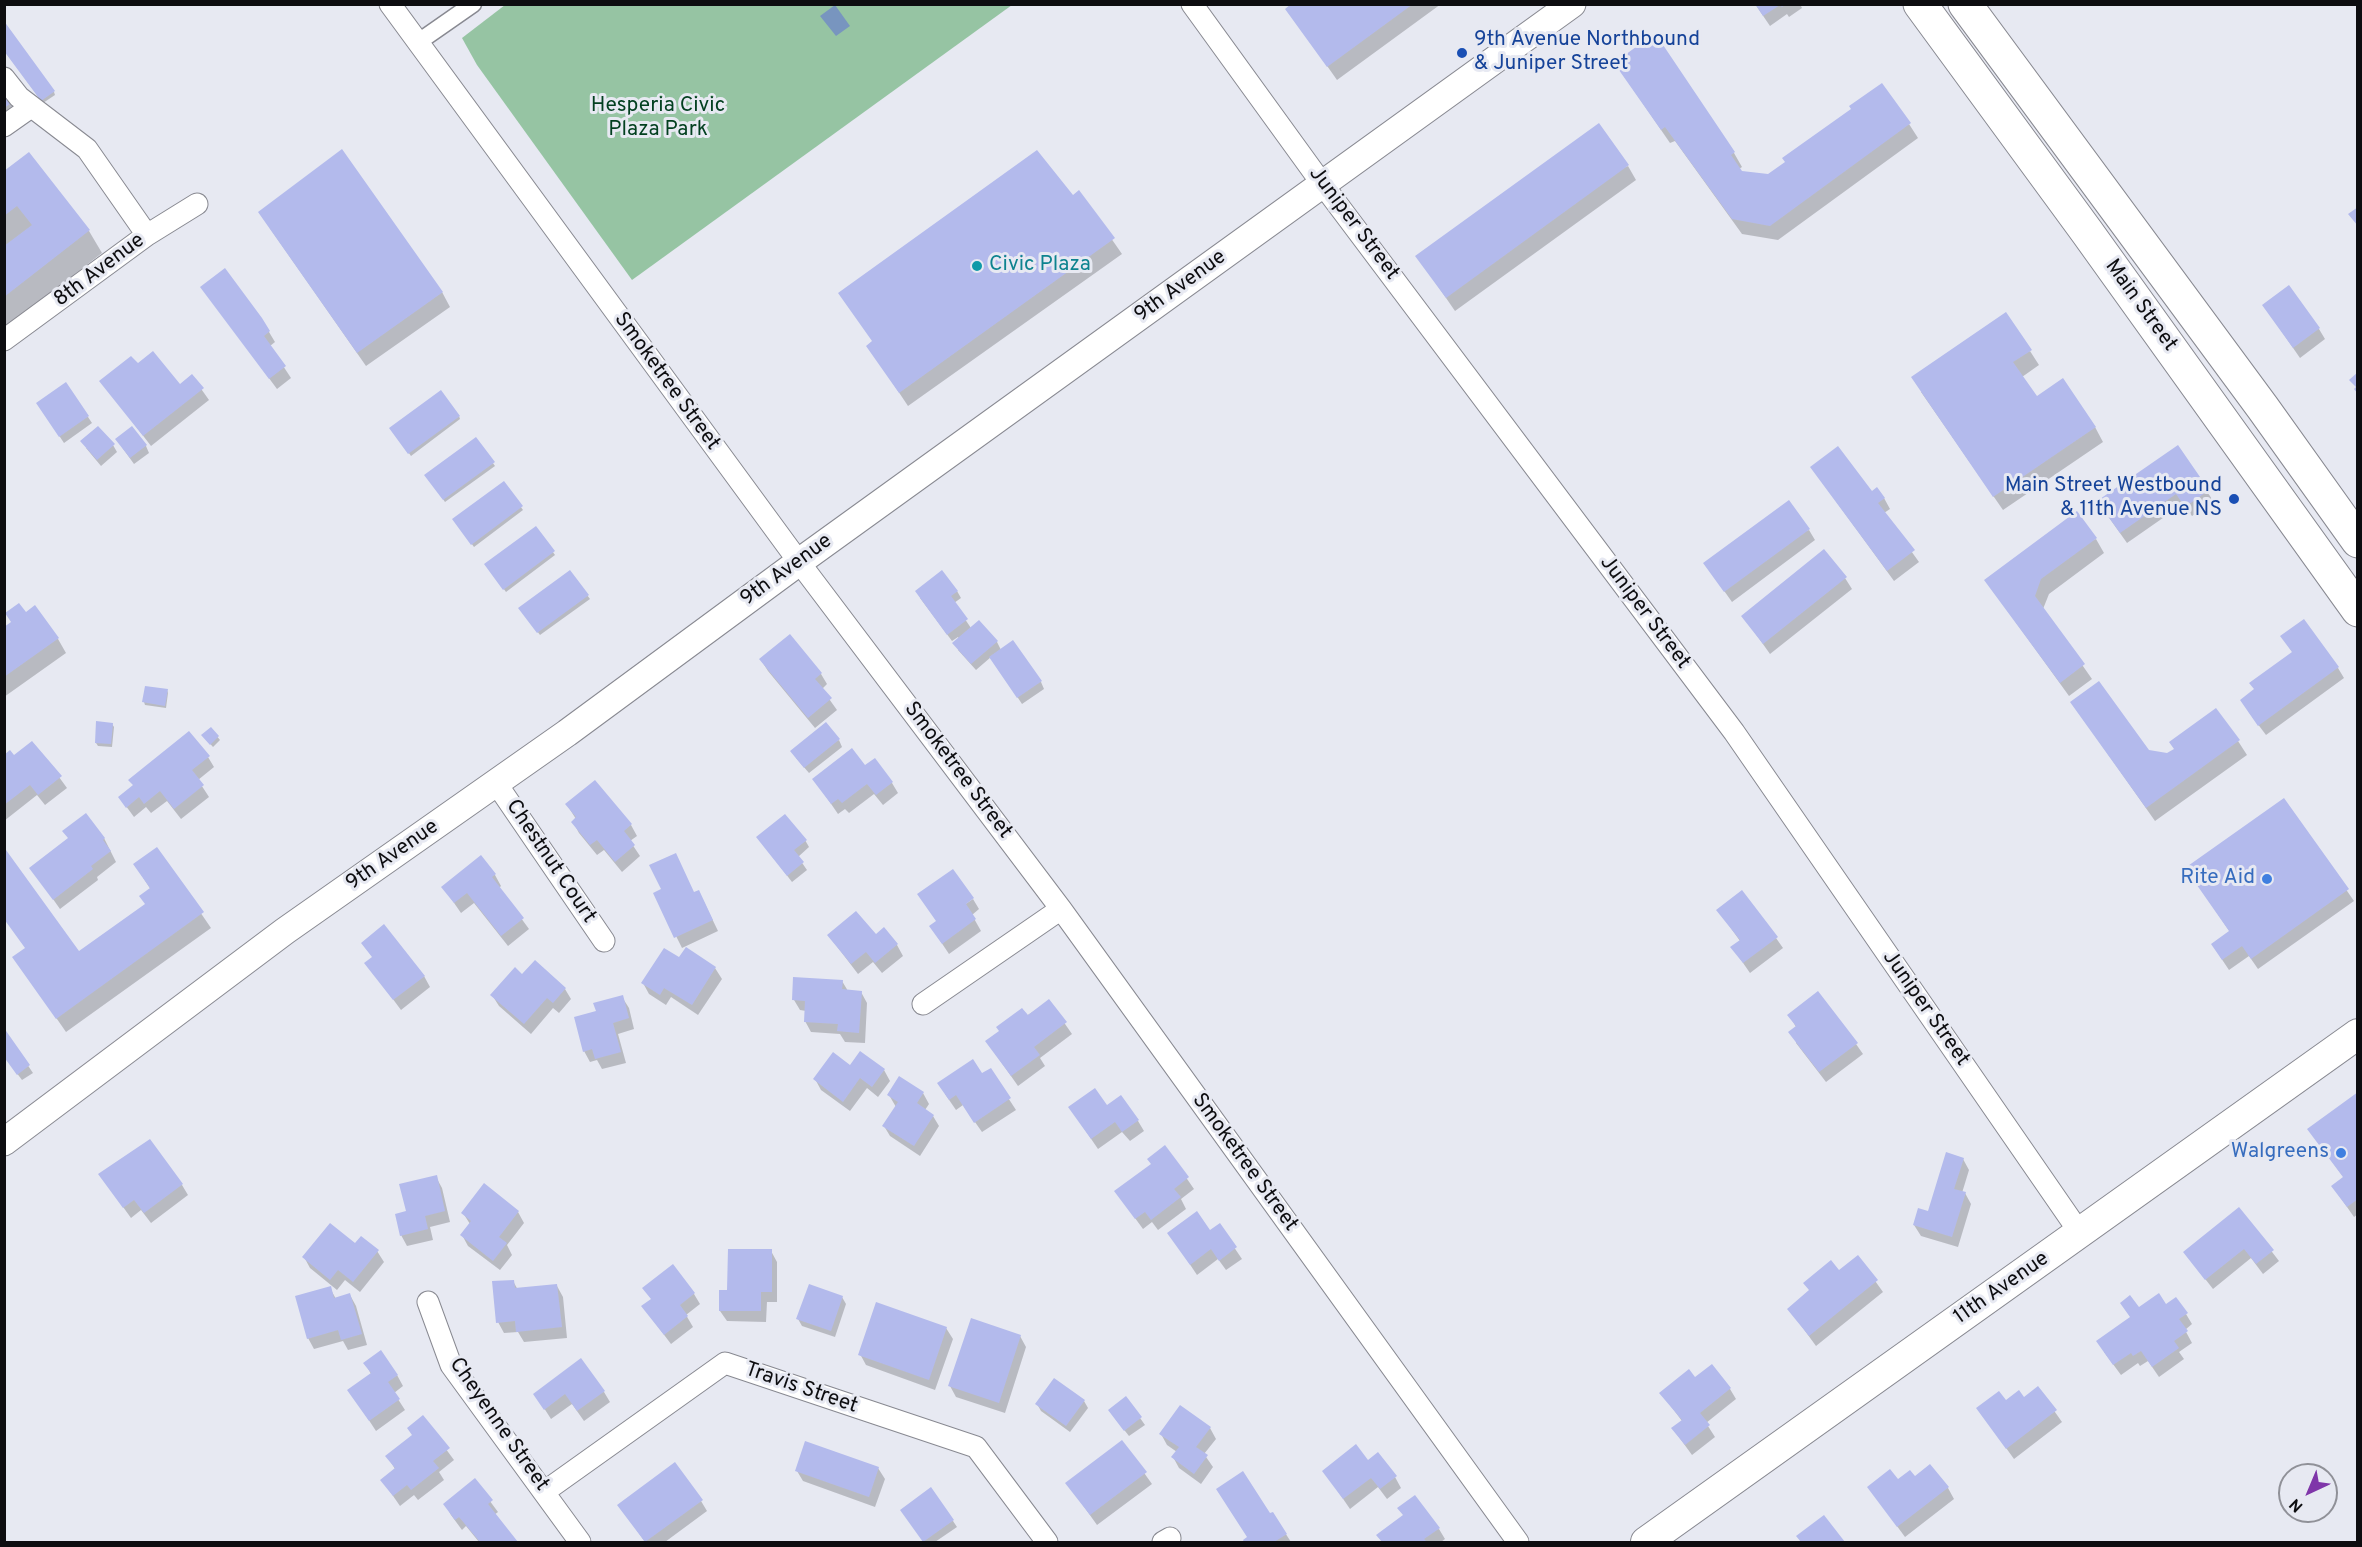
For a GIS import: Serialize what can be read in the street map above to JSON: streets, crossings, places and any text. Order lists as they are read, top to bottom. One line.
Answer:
{"streets":{"main road":["Main Street","11th Avenue"],"street":["Juniper Street","8th Avenue","9th Avenue","Smoketree Street","Chestnut Court","Travis Street","Cheyenne Street"]},"crossings":[["Juniper Street","9th Avenue"],["Juniper Street","11th Avenue"],["9th Avenue","Smoketree Street"],["9th Avenue","Chestnut Court"],["Travis Street","Cheyenne Street"]],"parks":["Hesperia Civic Plaza Park"],"places":["9th Avenue Northbound & Juniper Street","Civic Plaza","Main Street Westbound & 11th Avenue NS","Rite Aid","Walgreens"],"north":"bottom left"}
